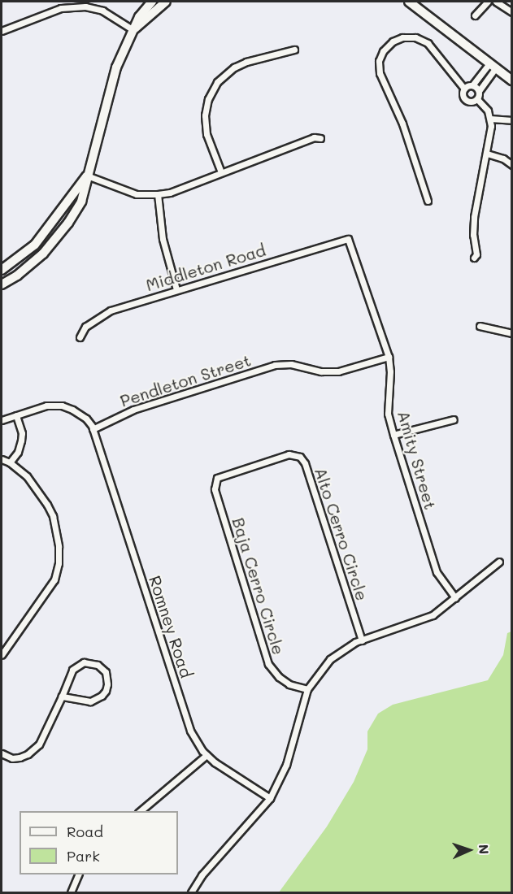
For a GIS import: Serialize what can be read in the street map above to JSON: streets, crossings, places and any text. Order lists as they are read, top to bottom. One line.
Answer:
{"streets":{"street":["Middleton Road","Pendleton Street","Amity Street","Alto Cerro Circle","Baja Cerro Circle","Romney Road"]},"crossings":[["Middleton Road","Amity Street"],["Pendleton Street","Amity Street"],["Pendleton Street","Romney Road"],["Alto Cerro Circle","Baja Cerro Circle"]],"legend":["Road","Park"],"north":"right"}
